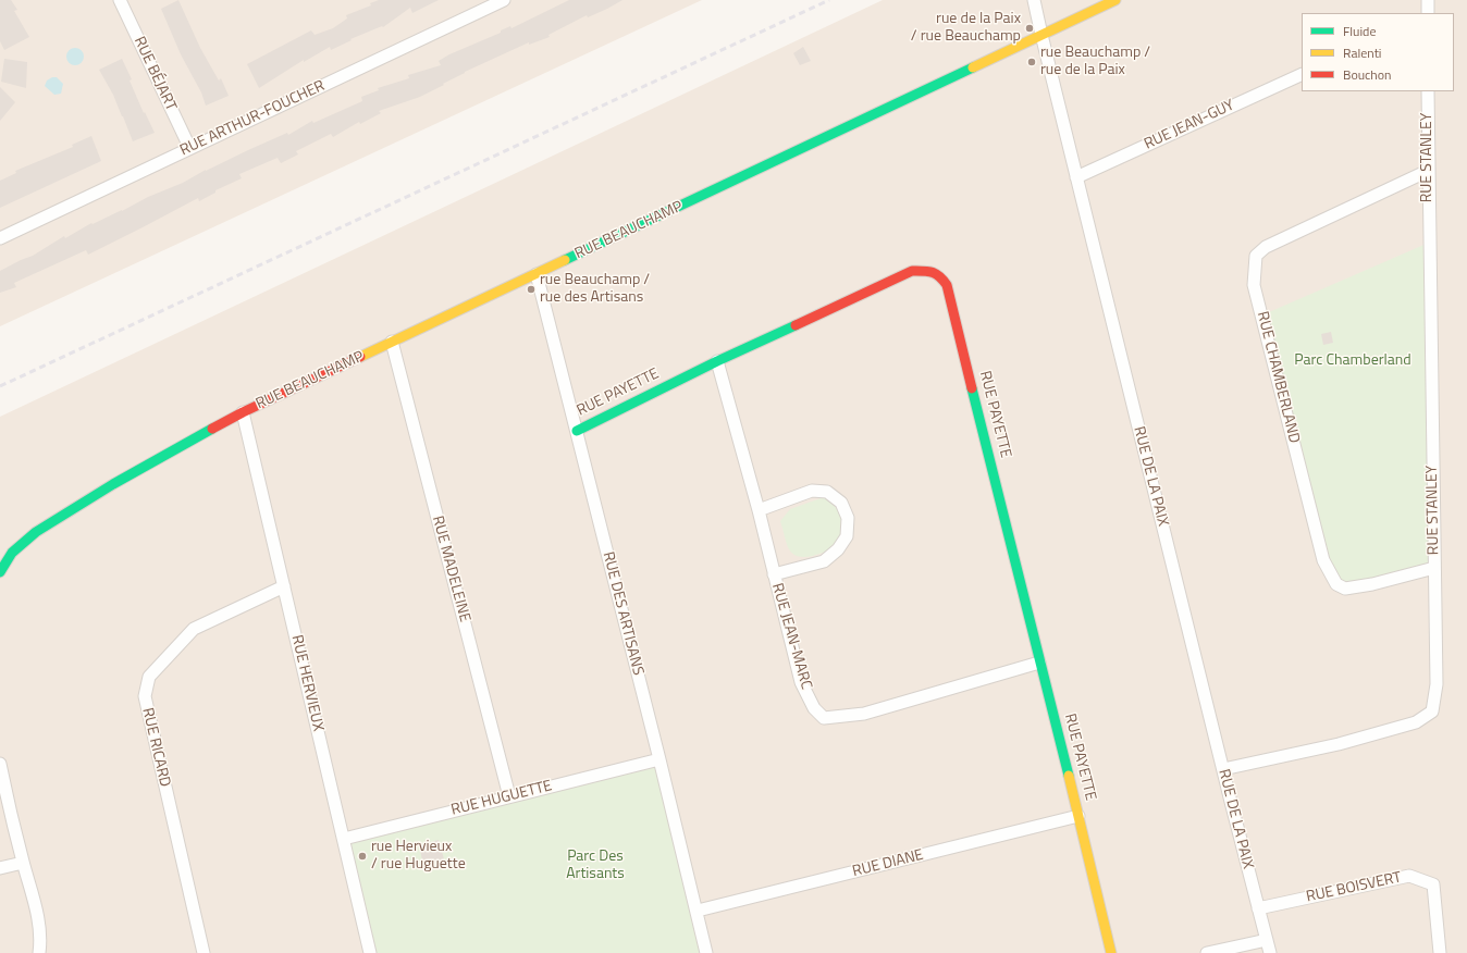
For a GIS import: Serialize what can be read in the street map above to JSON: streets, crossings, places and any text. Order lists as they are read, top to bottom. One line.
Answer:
{"streets":{"street":["RUE BÉJART","RUE ARTHUR-FOUCHER","RUE JEAN-GUY","RUE STANLEY","RUE BEAUCHAMP","RUE CHAMBERLAND","RUE PAYETTE","RUE DE LA PAIX","RUE MADELEINE","RUE DES ARTISANS","RUE JEAN-MARC","RUE HERVIEUX","RUE RICARD","RUE HUGUETTE","RUE DIANE","RUE BOISVERT"]},"crossings":[["RUE BÉJART","RUE ARTHUR-FOUCHER"],["RUE JEAN-GUY","RUE DE LA PAIX"],["RUE STANLEY","RUE CHAMBERLAND"],["RUE STANLEY","RUE DE LA PAIX"],["RUE BEAUCHAMP","RUE DE LA PAIX"],["RUE BEAUCHAMP","RUE MADELEINE"],["RUE BEAUCHAMP","RUE DES ARTISANS"],["RUE BEAUCHAMP","RUE HERVIEUX"],["RUE PAYETTE","RUE DES ARTISANS"],["RUE PAYETTE","RUE JEAN-MARC"],["RUE PAYETTE","RUE DIANE"],["RUE DE LA PAIX","RUE BOISVERT"],["RUE MADELEINE","RUE HUGUETTE"],["RUE DES ARTISANS","RUE HUGUETTE"],["RUE DES ARTISANS","RUE DIANE"],["RUE HERVIEUX","RUE RICARD"],["RUE HERVIEUX","RUE HUGUETTE"]],"parks":["Parc Chamberland","Parc Des Artisants"],"places":["rue de la Paix / rue Beauchamp","rue Beauchamp / rue de la Paix","rue Beauchamp / rue des Artisans","rue Hervieux / rue Huguette"],"legend":["Fluide","Ralenti","Bouchon"]}
